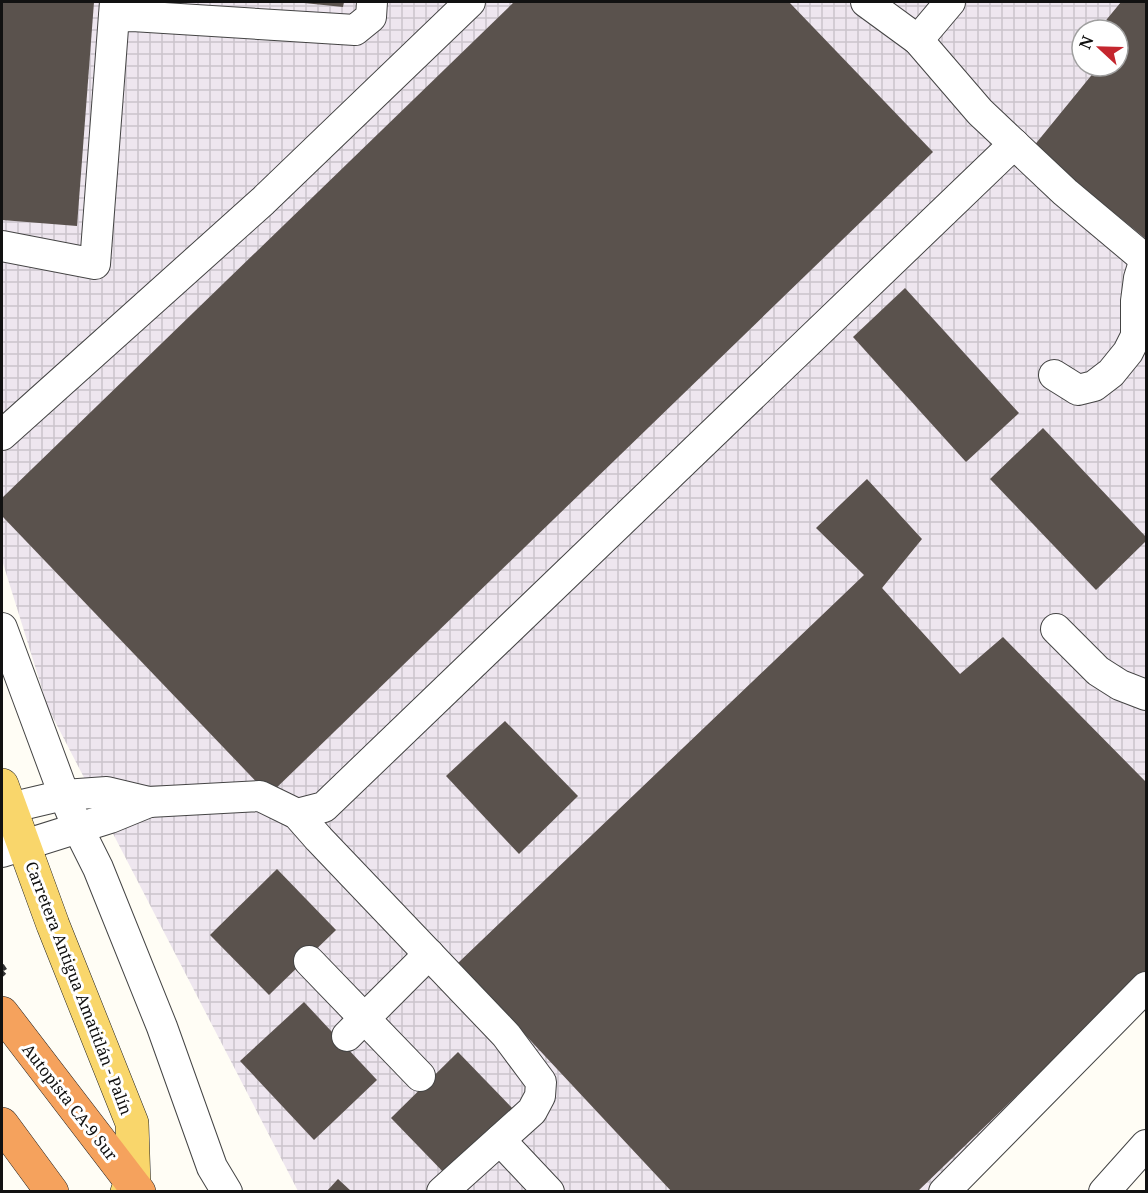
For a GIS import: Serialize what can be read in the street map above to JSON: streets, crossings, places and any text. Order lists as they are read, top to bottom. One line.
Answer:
{"streets":{"highway":["Autopista CA-9 Sur"],"main road":["Carretera Antigua Amatitlán - Palín"]},"crossings":[["Carretera Antigua Amatitlán - Palín","Autopista CA-9 Sur"]],"north":"left"}
